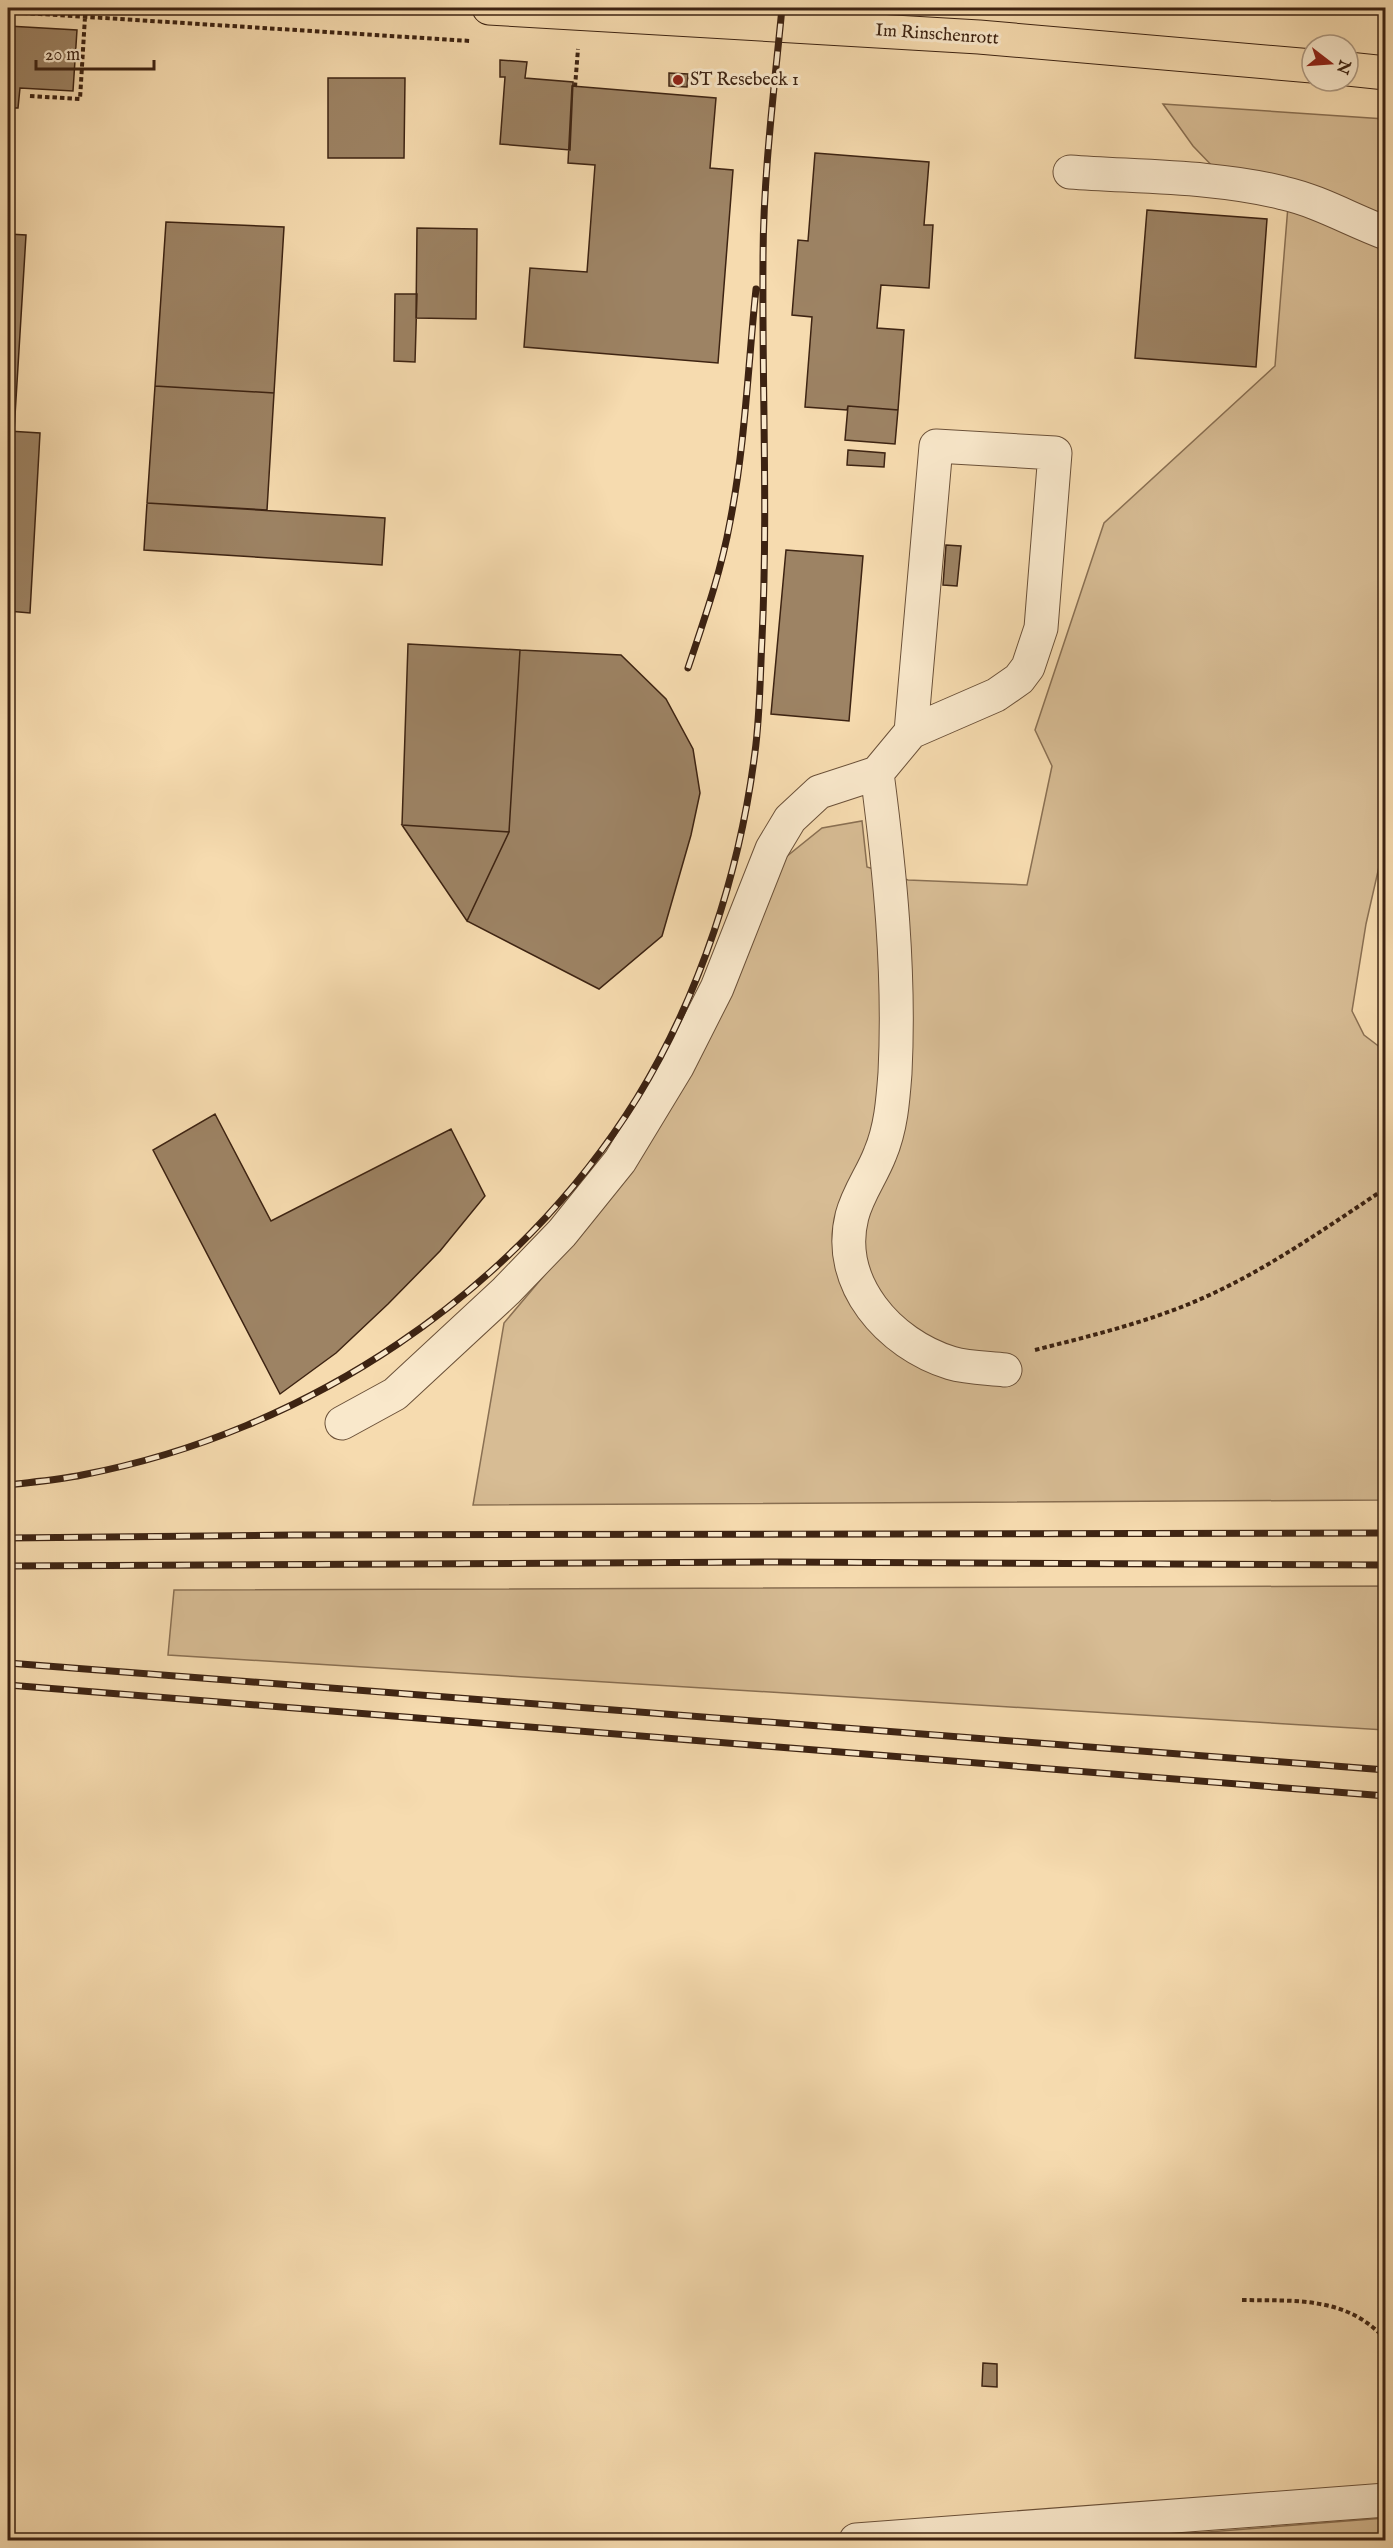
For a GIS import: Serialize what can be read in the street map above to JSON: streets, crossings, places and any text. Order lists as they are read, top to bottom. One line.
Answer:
{"streets":{"main road":["Im Rinschenrott"]},"places":["ST Resebeck 1"],"scale_bar":"20 m","north":"right"}
